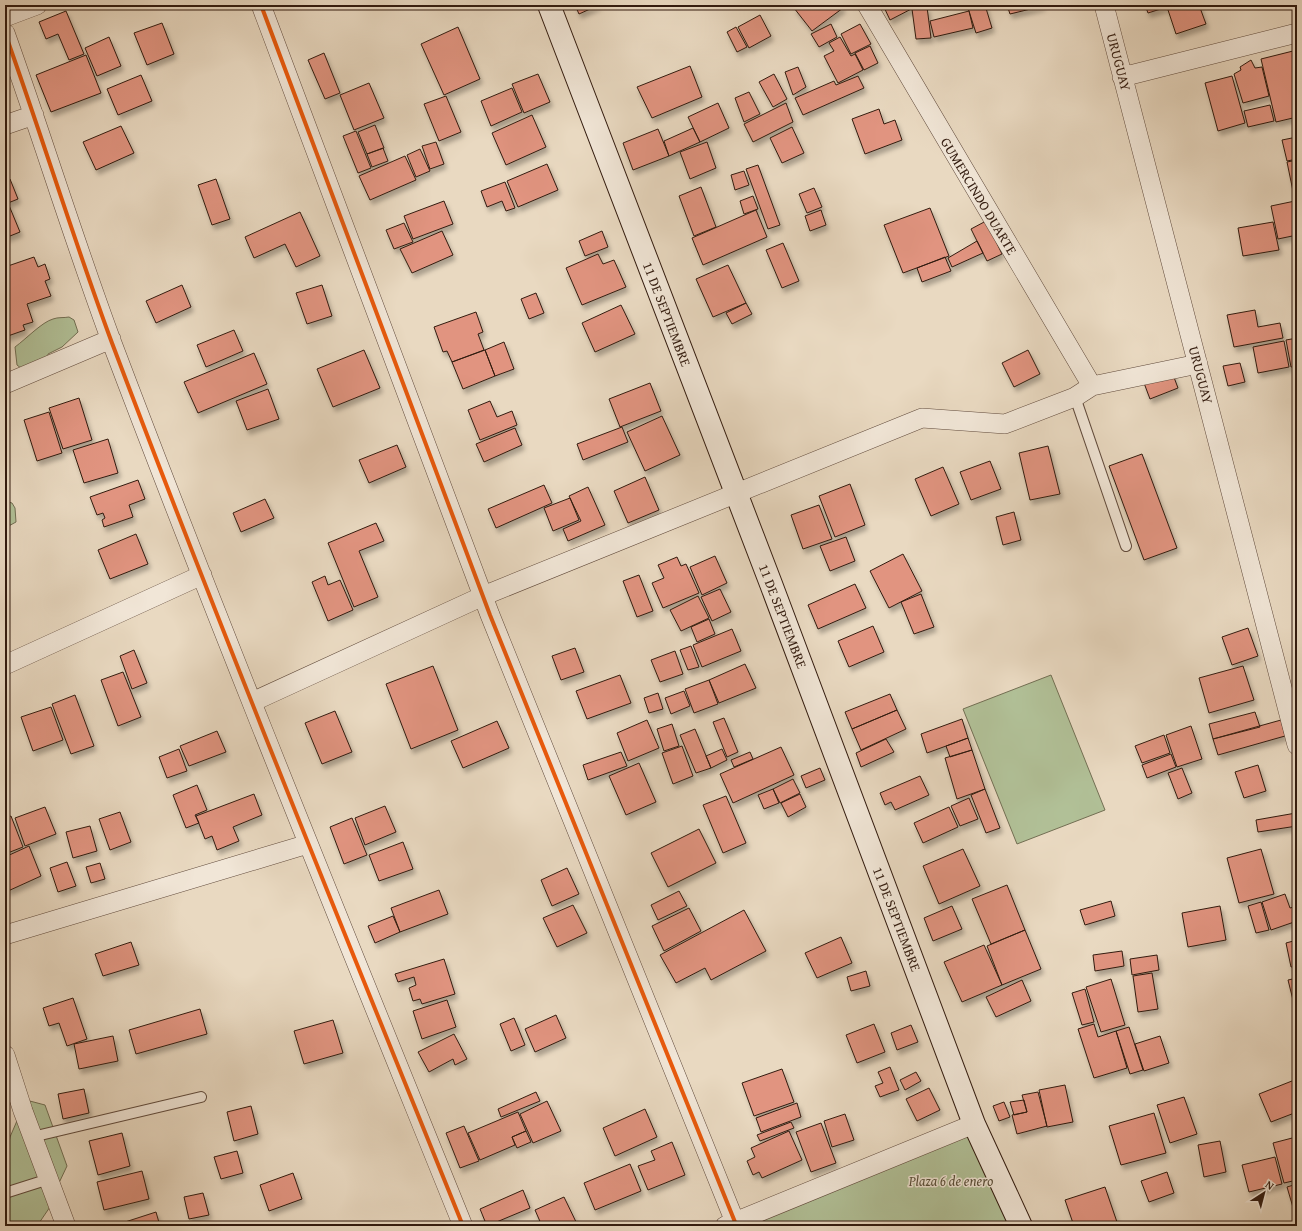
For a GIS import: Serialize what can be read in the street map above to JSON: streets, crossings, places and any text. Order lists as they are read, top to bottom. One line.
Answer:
{"streets":{"main road":["11 DE SEPTIEMBRE"],"street":["URUGUAY","GUMERCINDO DUARTE"]},"parks":["Plaza 6 de enero"],"north":"top right"}
